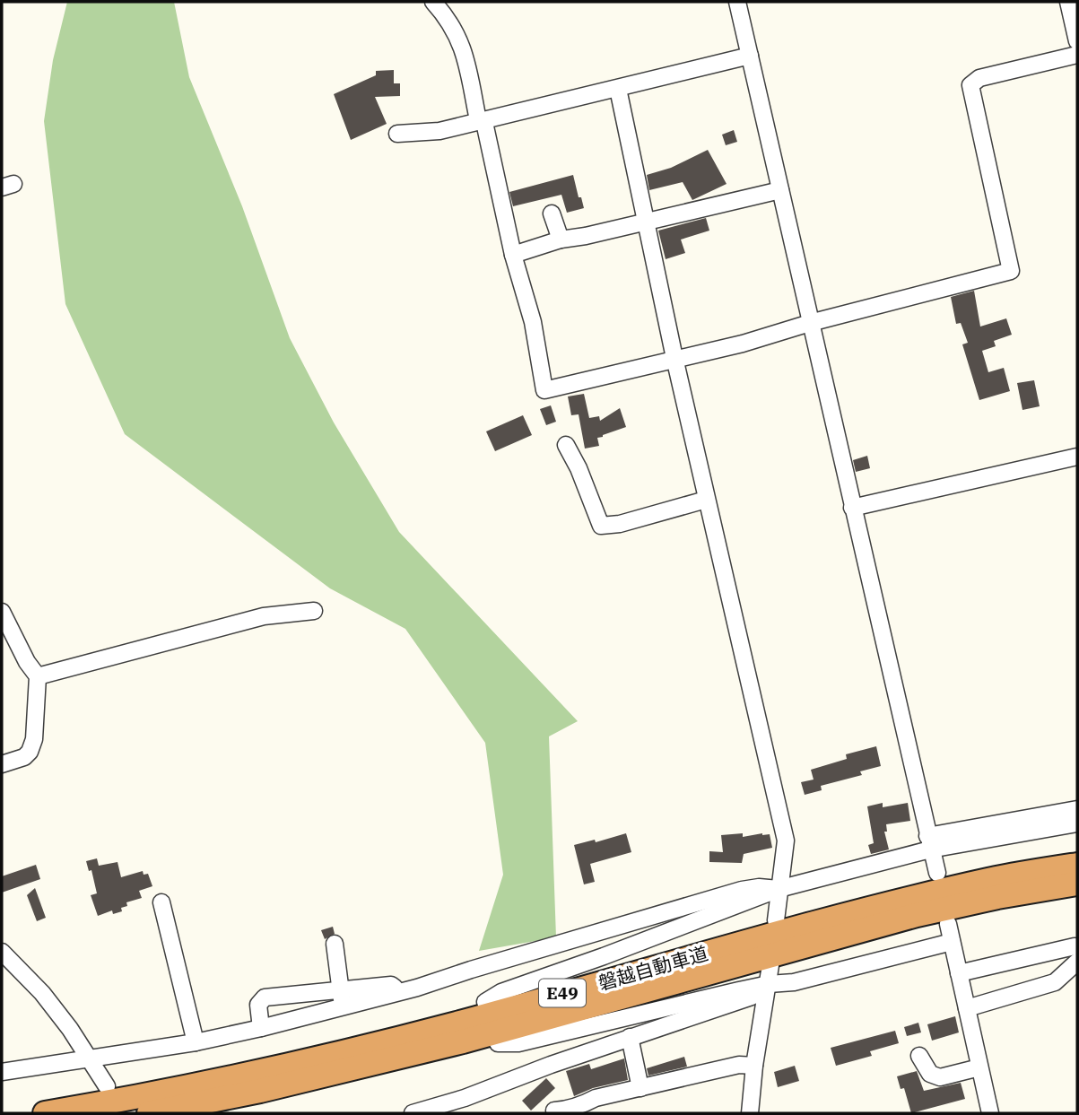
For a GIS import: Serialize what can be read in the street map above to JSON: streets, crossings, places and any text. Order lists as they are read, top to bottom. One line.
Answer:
{"streets":{"highway":["磐越自動車道","E49"]}}
